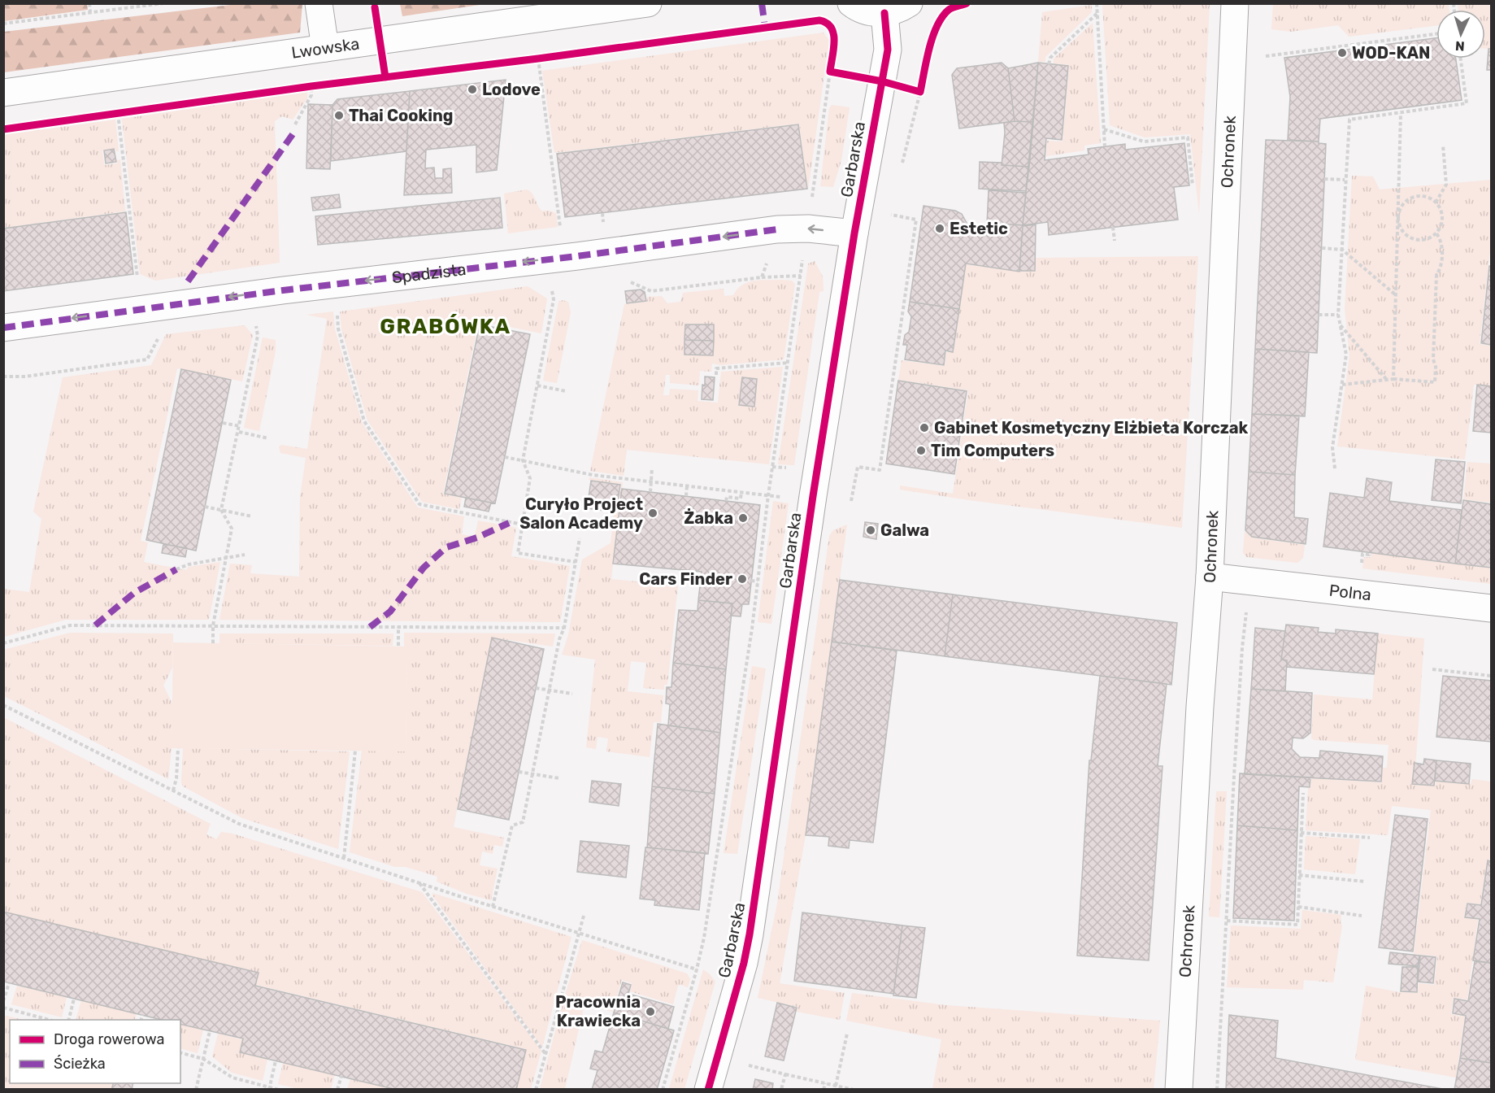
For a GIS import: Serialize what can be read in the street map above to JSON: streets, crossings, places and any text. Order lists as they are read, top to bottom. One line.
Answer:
{"streets":{"street":["Lwowska","Ochronek","Garbarska","Spadzista","Polna"]},"crossings":[["Ochronek","Polna"],["Garbarska","Spadzista"]],"one_way":["Spadzista"],"districts":["GRABÓWKA"],"places":["WOD-KAN","Lodove","Thai Cooking","Estetic","Gabinet Kosmetyczny Elżbieta Korczak","Tim Computers","Curyło Project Salon Academy","Żabka","Galwa","Cars Finder","Pracownia Krawiecka"],"legend":["Droga rowerowa","Ścieżka"],"north":"bottom"}
